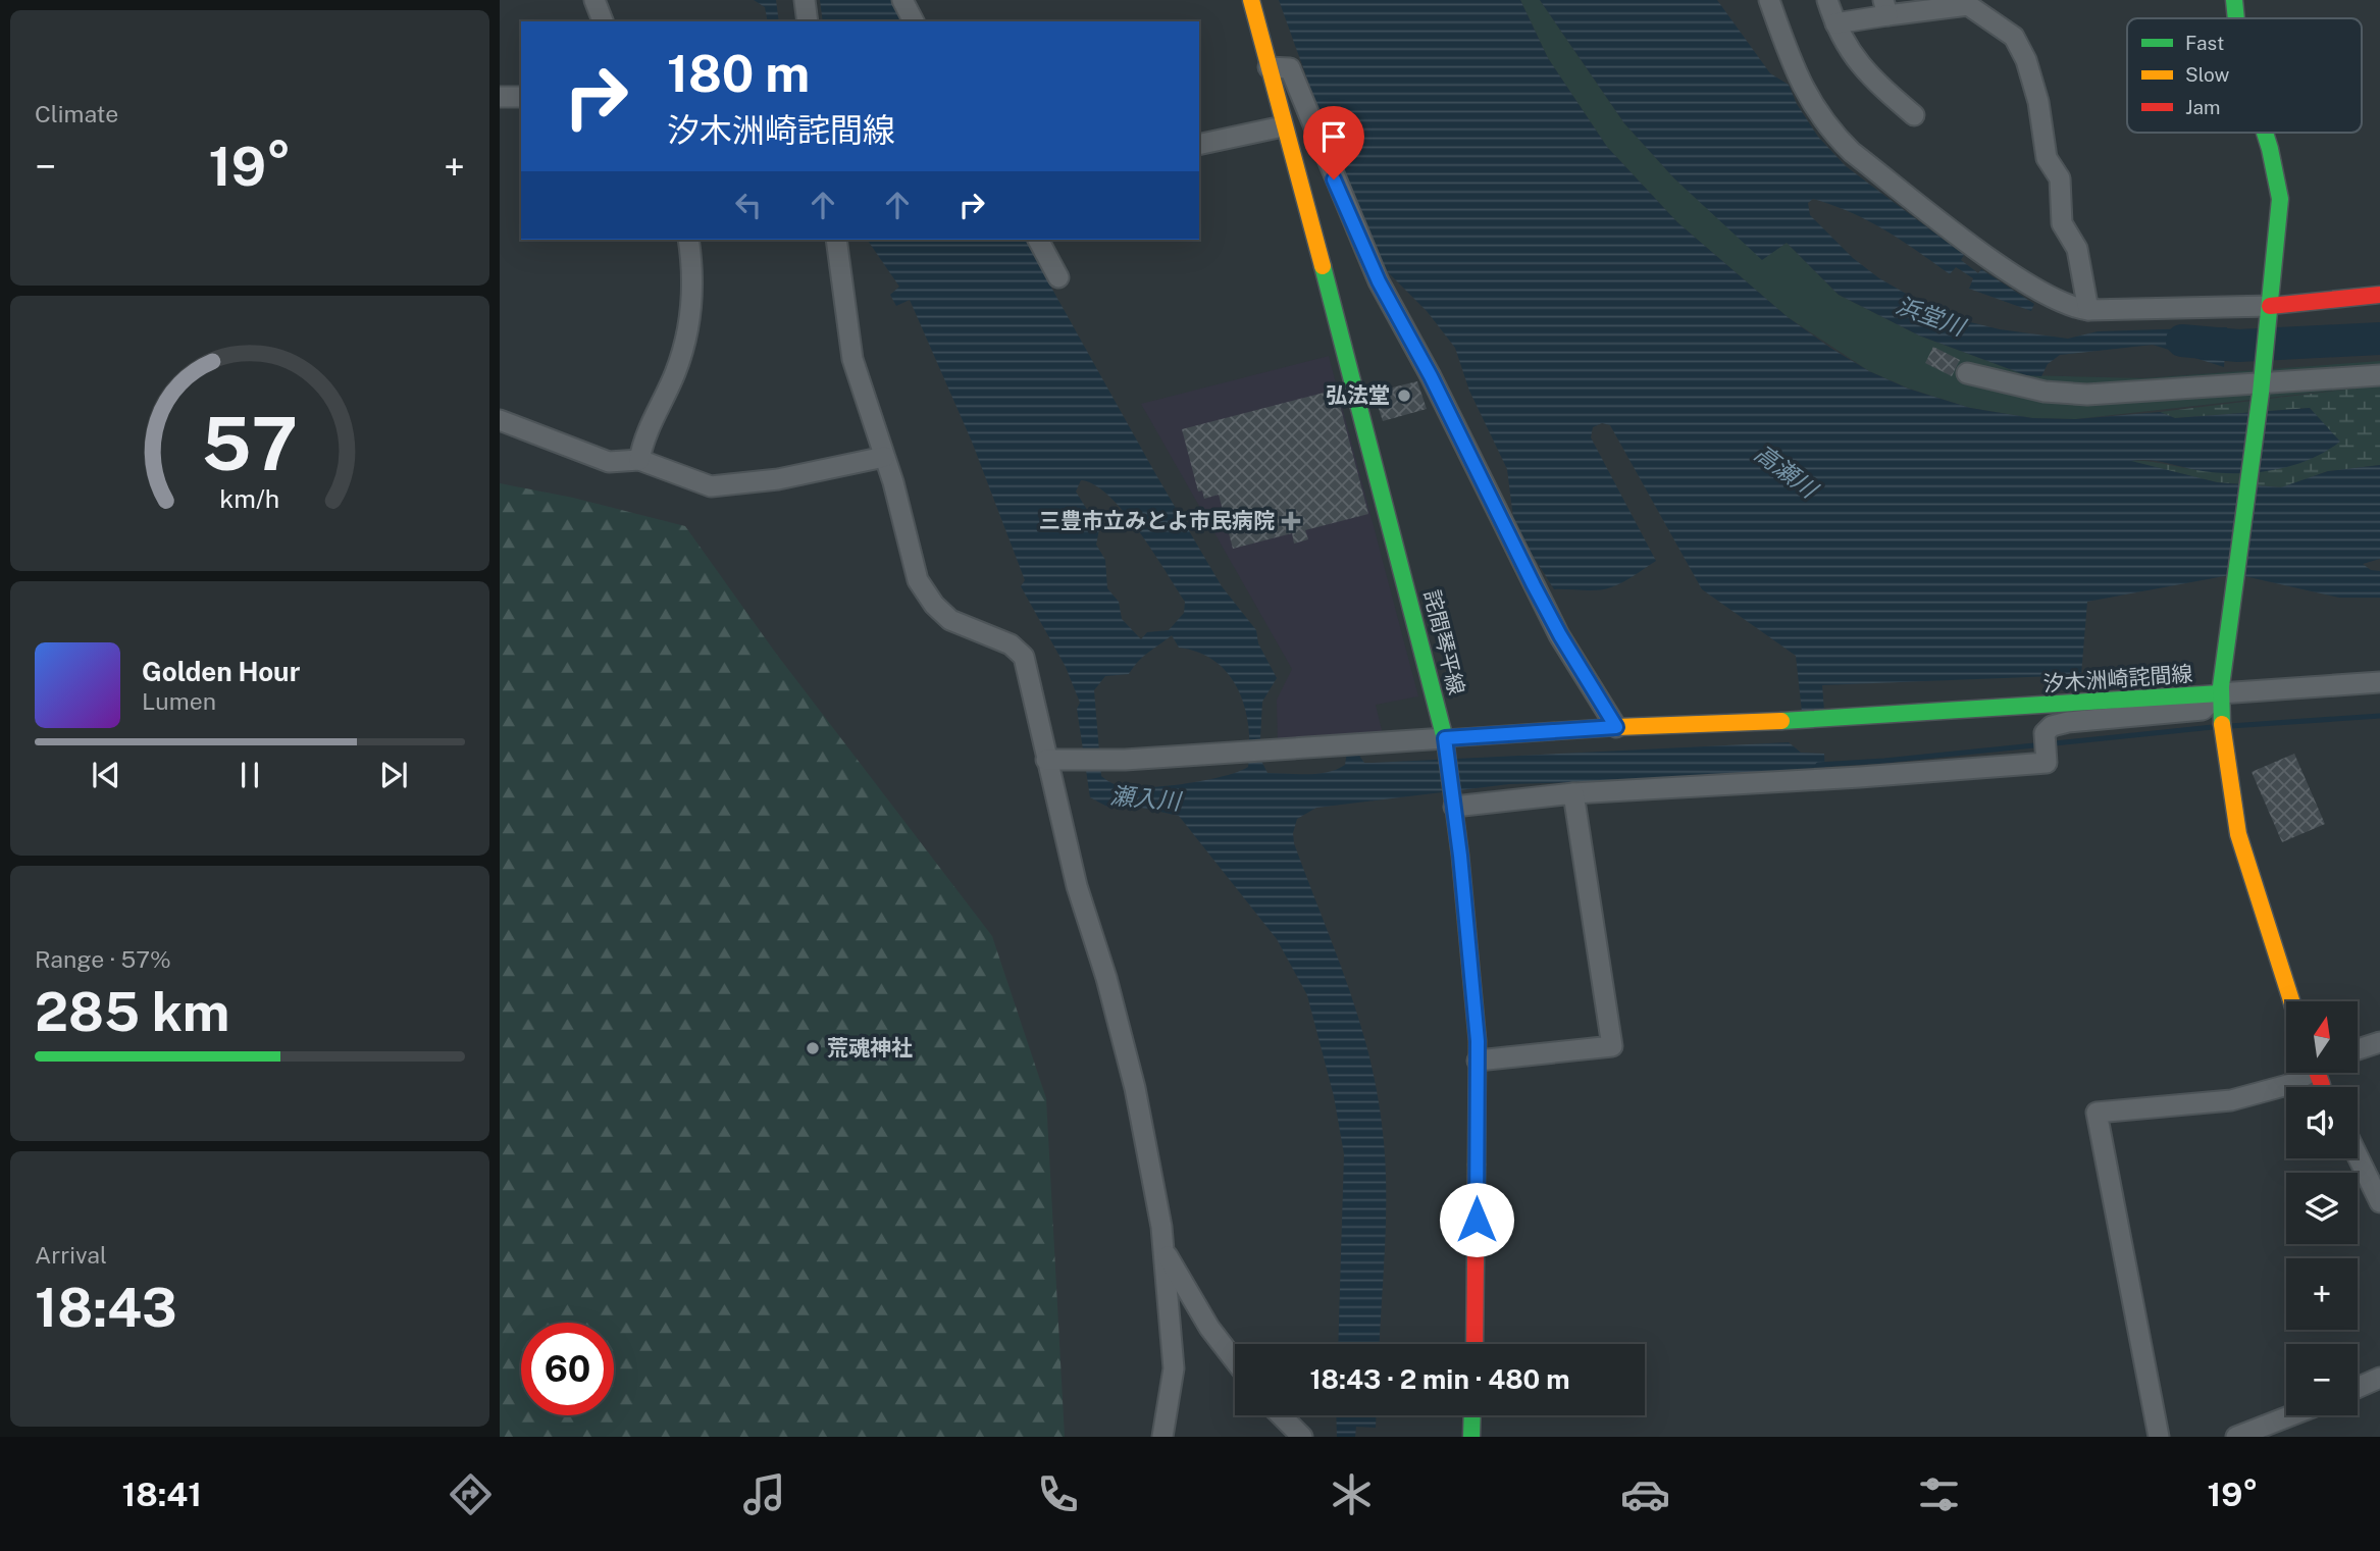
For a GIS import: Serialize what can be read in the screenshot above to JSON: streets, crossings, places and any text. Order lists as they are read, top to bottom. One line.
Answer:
{"streets":{"main road":["詫間琴平線","汐木洲崎詫間線"]},"crossings":[["詫間琴平線","汐木洲崎詫間線"]],"water":["浜堂川","高瀬川","瀬入川"],"places":{"other":["弘法堂","荒魂神社"],"health":["三豊市立みとよ市民病院"]},"legend":["Fast","Slow","Jam"],"north":"top","page":{"tile":["Climate",["Range · 57%","285 km"],["Arrival","18:43"]],"turn":["180 m","汐木洲崎詫間線"],"heat":["−","19°","+"],"song":["Golden Hour","Lumen"],"map_buttons":["+","−"],"limit":"60","trip":"18:43 · 2 min · 480 m","tabs":["18:41","19°"],"gauge":["57","km/h"]}}
